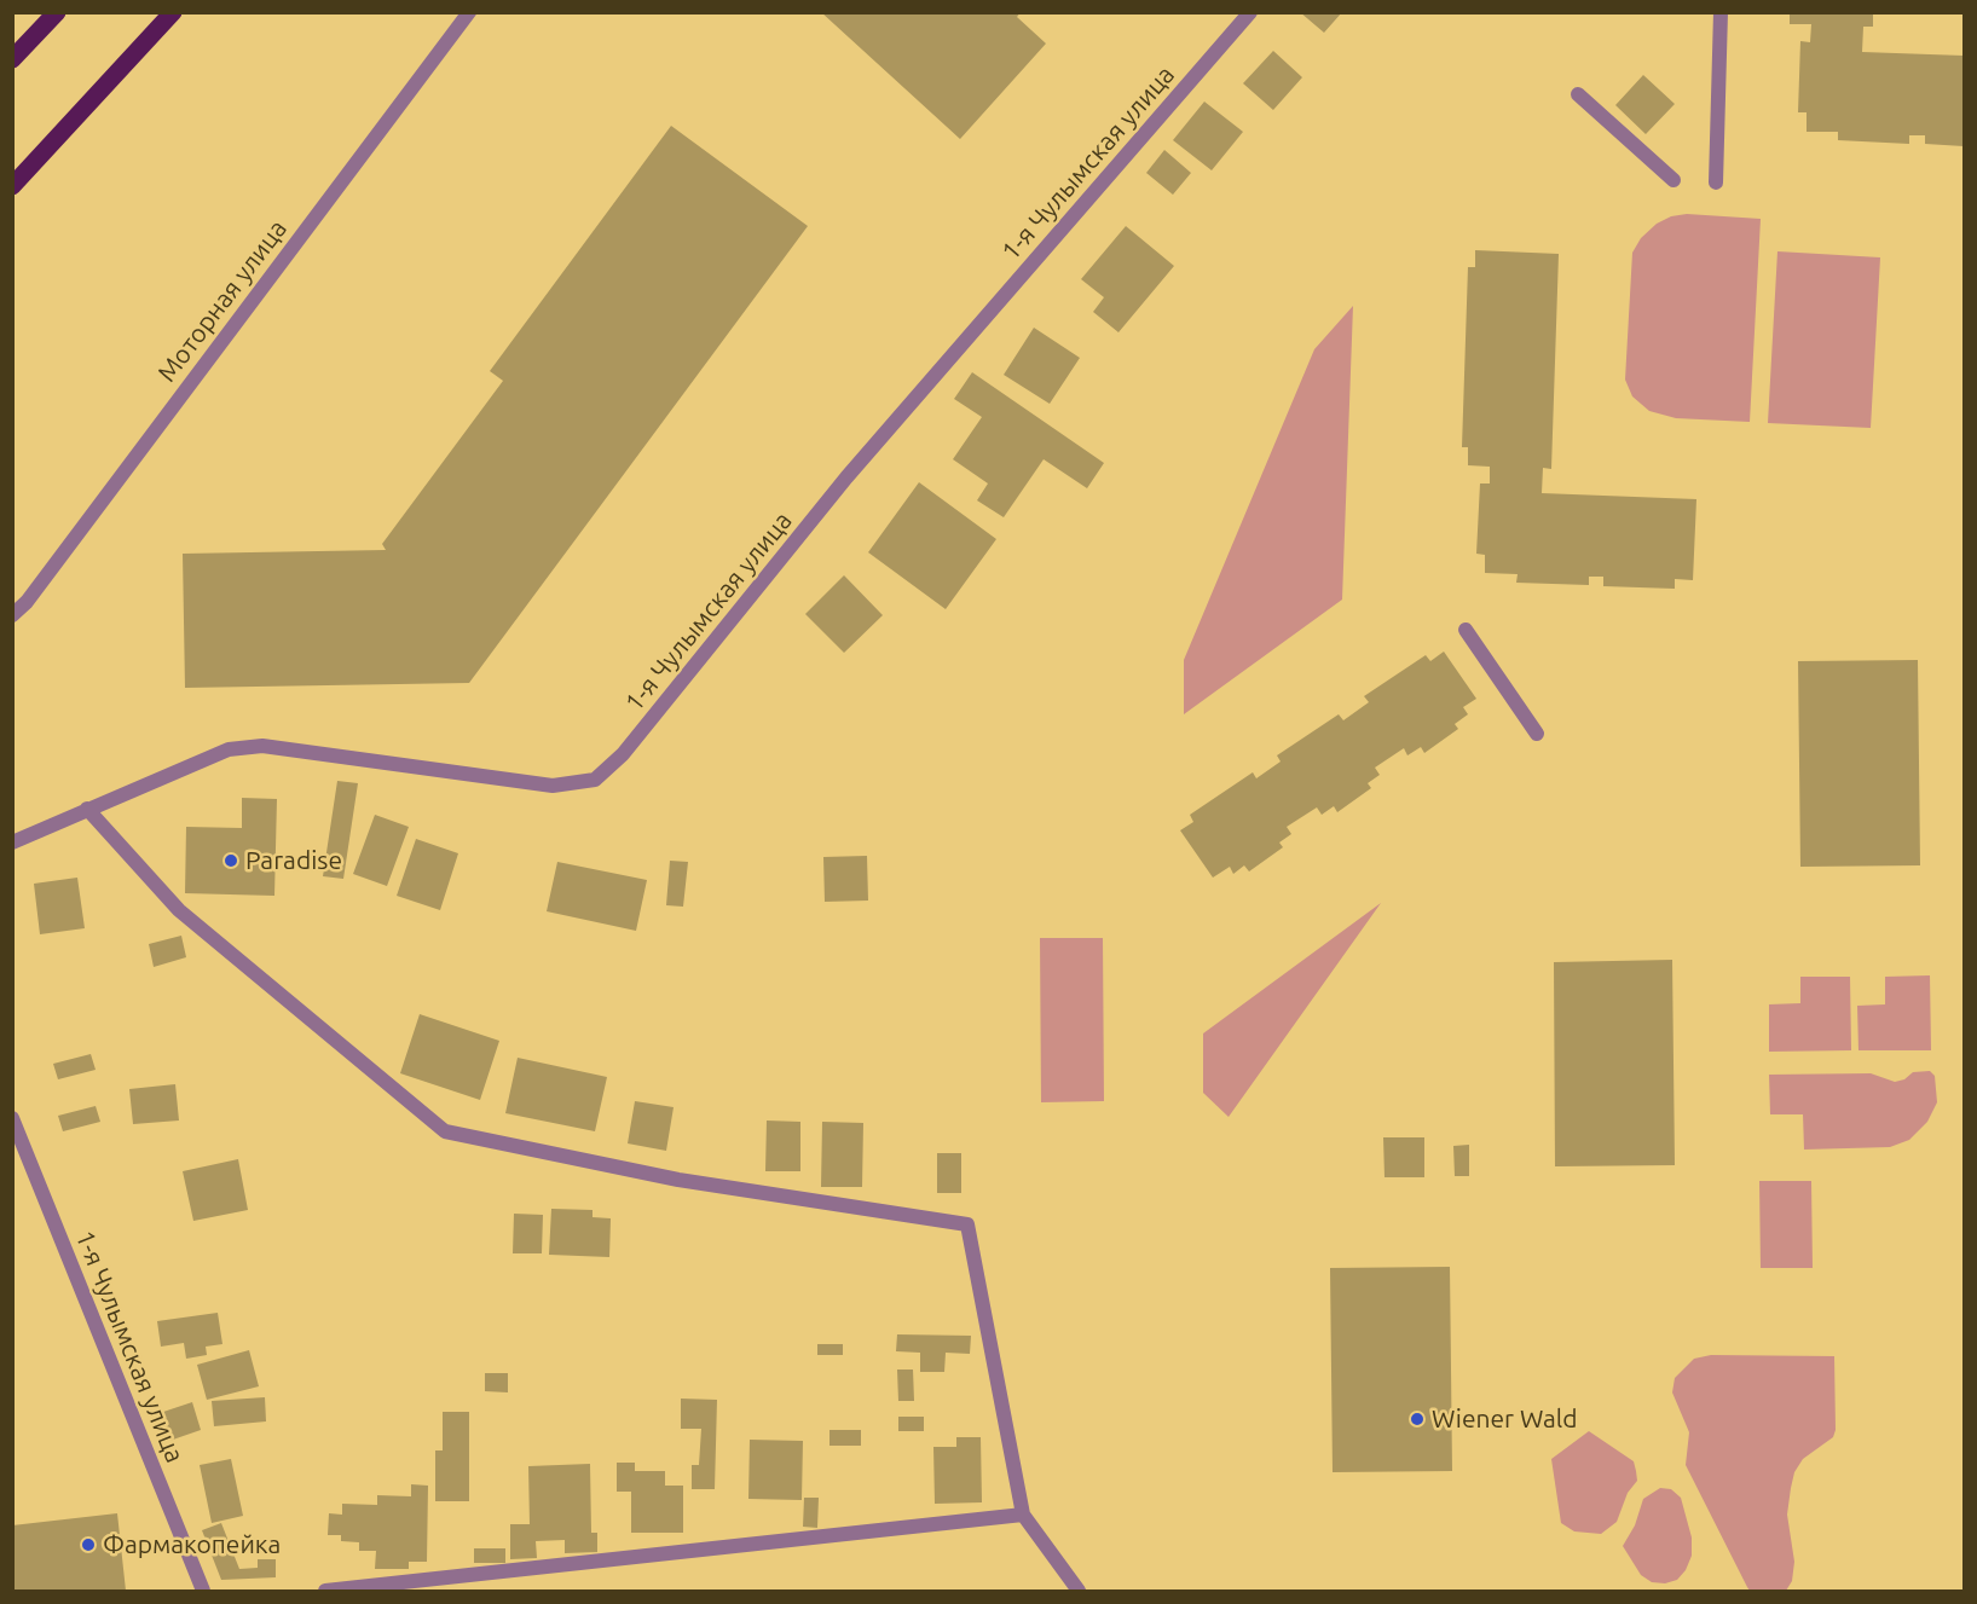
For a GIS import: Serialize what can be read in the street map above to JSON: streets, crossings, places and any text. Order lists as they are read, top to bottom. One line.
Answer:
{"streets":{"street":["1-я Чулымская улица","Моторная улица"]},"places":["Paradise","Wiener Wald","Фармакопейка"]}
